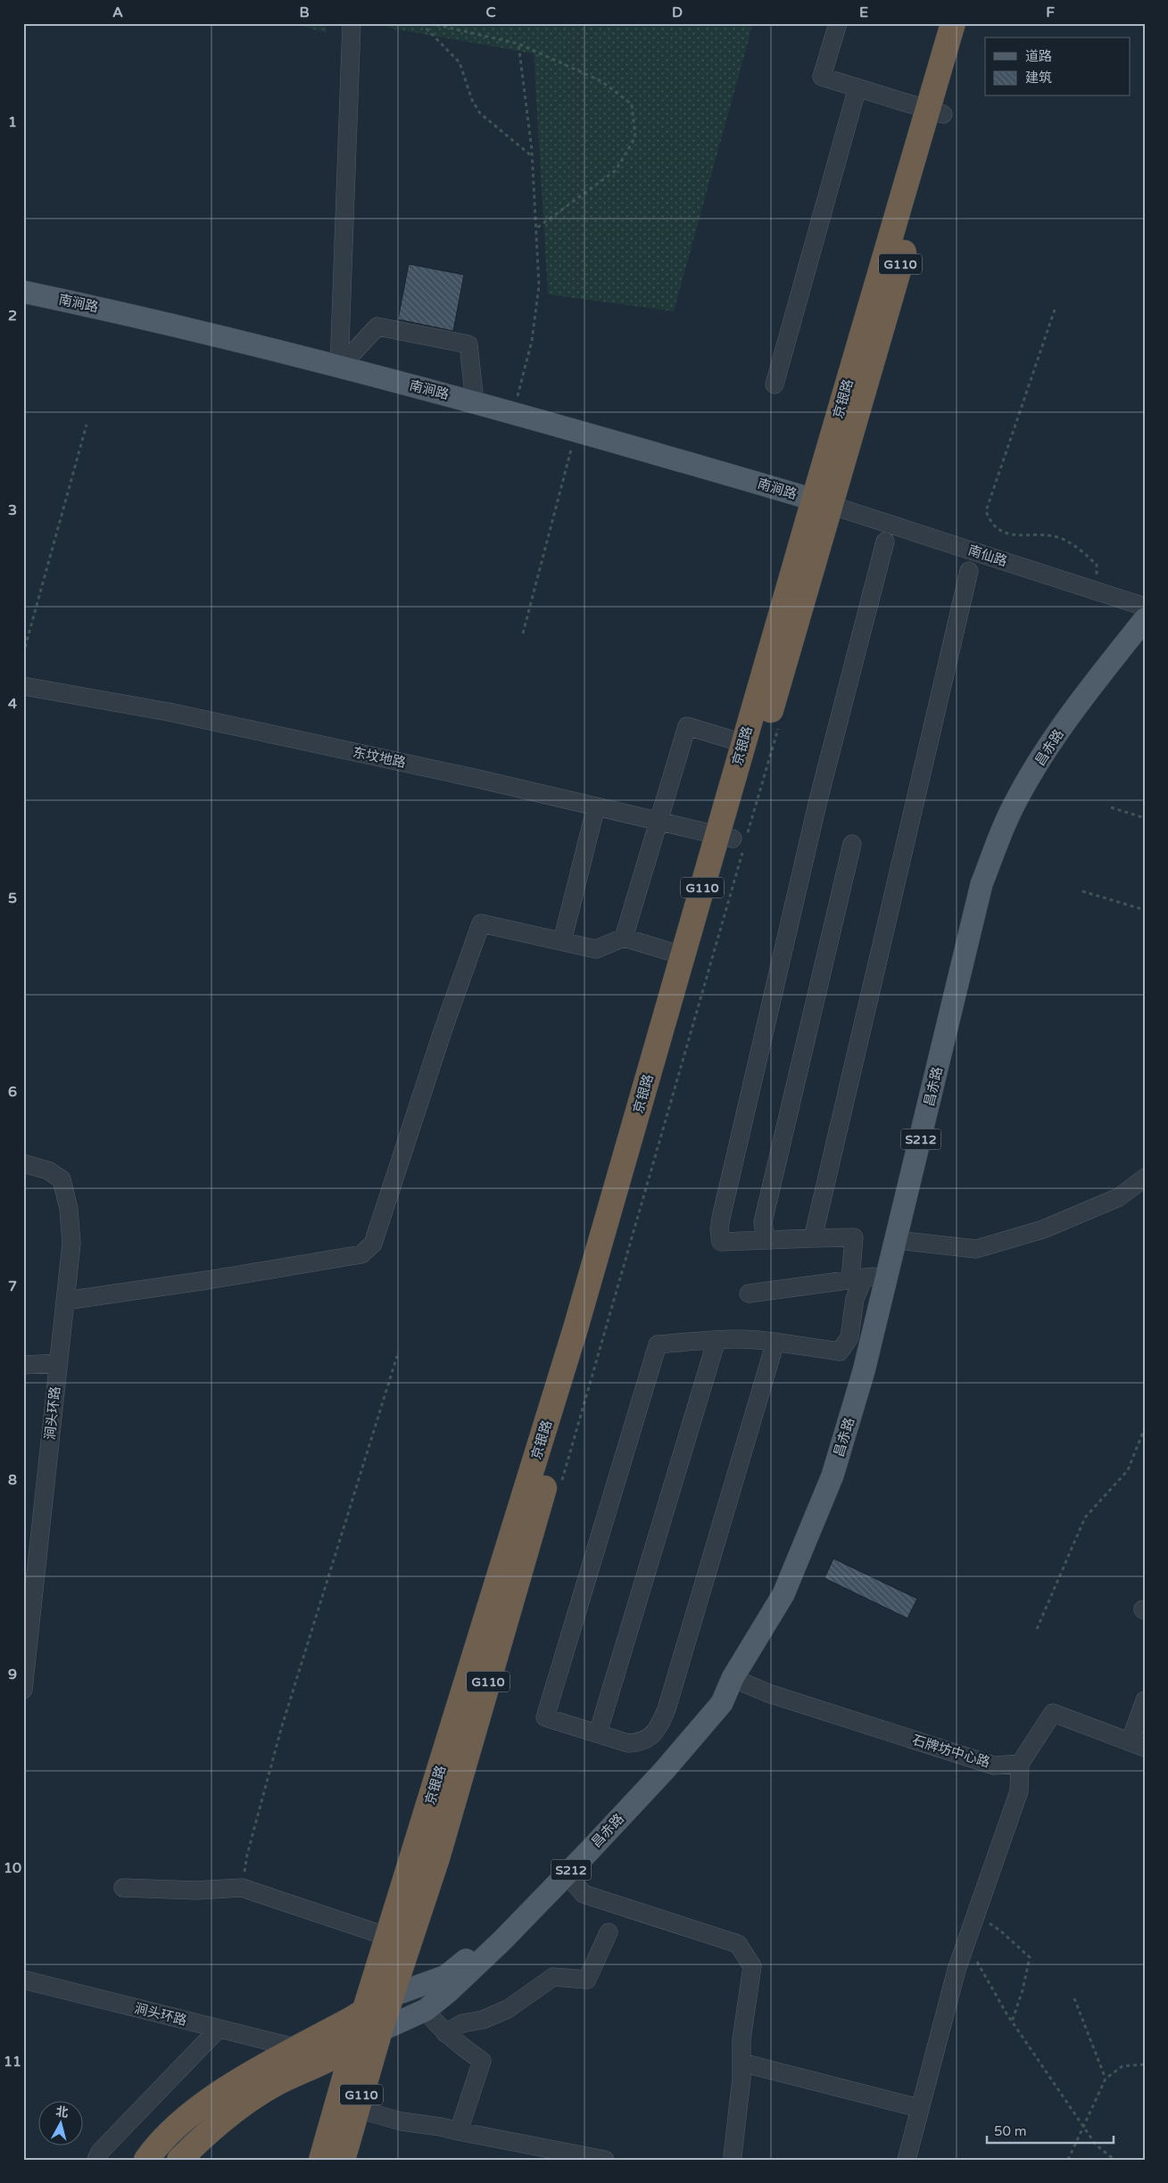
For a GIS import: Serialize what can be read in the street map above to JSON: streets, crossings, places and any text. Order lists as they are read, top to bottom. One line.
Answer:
{"streets":{"highway":["G110","京银路"],"main road":["南涧路","昌赤路","S212"],"street":["南仙路","东坟地路","涧头环路","石牌坊中心路"]},"crossings":[["南涧路","京银路"],["南涧路","南仙路"],["京银路","南仙路"],["京银路","昌赤路"],["京银路","东坟地路"],["昌赤路","石牌坊中心路"]],"legend":["道路","建筑"],"scale_bar":"50 m","north":"top","grid":{"columns":["A","B","C","D","E","F"],"rows":["1","2","3","4","5","6","7","8","9","10","11"]}}
